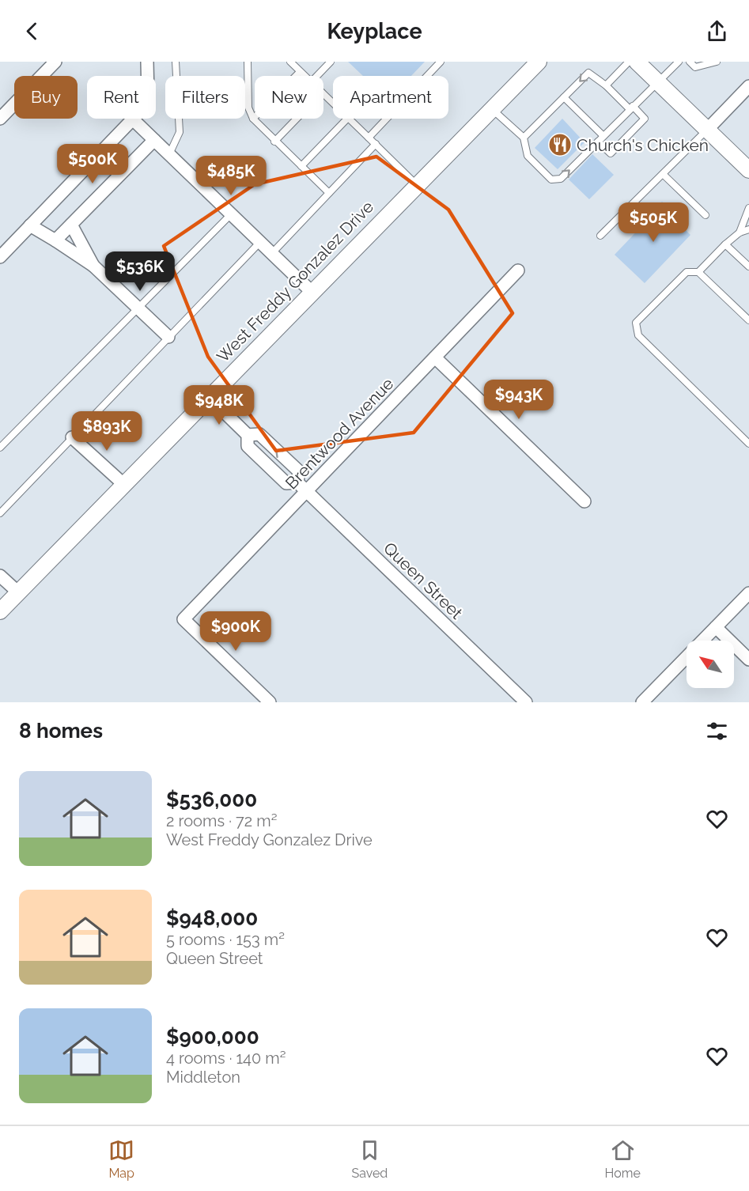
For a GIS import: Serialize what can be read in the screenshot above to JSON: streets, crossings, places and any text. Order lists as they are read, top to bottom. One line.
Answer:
{"streets":{"main road":["West Freddy Gonzalez Drive"],"street":["Brentwood Avenue","Queen Street"]},"crossings":[["West Freddy Gonzalez Drive","Queen Street"],["Brentwood Avenue","Queen Street"]],"places":{"restaurant":["Church's Chicken"]},"north":"top left","page":{"header":"Keyplace","chip":["Buy","Rent","Filters","New","Apartment"],"price":["$500K","$485K","$505K","$536K","$943K","$948K","$893K","$900K"],"heading":"8 homes","list":[{"name":"$536,000","note":"2 rooms · 72 m² · West Freddy Gonzalez Drive"},{"name":"$948,000","note":"5 rooms · 153 m² · Queen Street"},{"name":"$900,000","note":"4 rooms · 140 m² · Middleton"}],"tabs":["Map","Saved","Home"]}}
